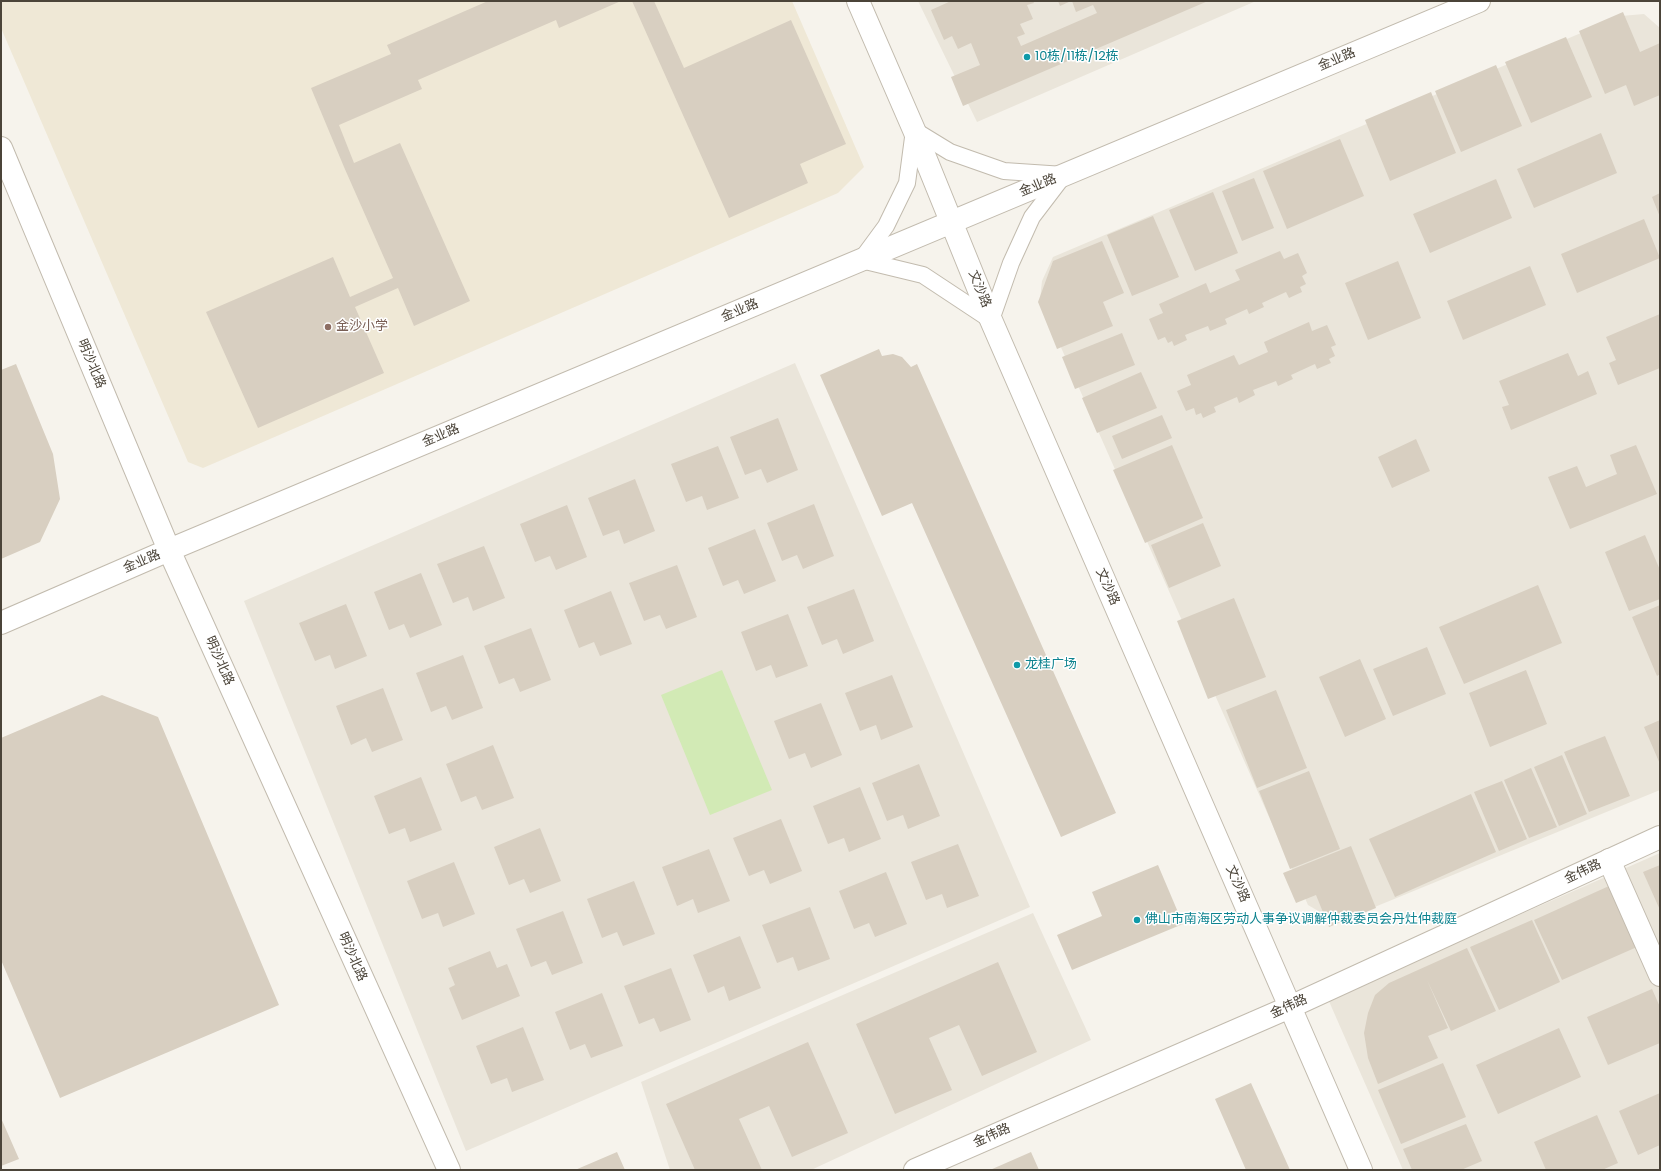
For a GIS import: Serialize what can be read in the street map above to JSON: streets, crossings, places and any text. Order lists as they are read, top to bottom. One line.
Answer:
{"streets":{"street":["金业路","文沙路","明沙北路","金伟路"]},"crossings":[["金业路","文沙路"],["金业路","明沙北路"],["文沙路","金伟路"]],"places":["10栋/11栋/12栋","金沙小学","龙桂广场","佛山市南海区劳动人事争议调解仲裁委员会丹灶仲裁庭"]}
